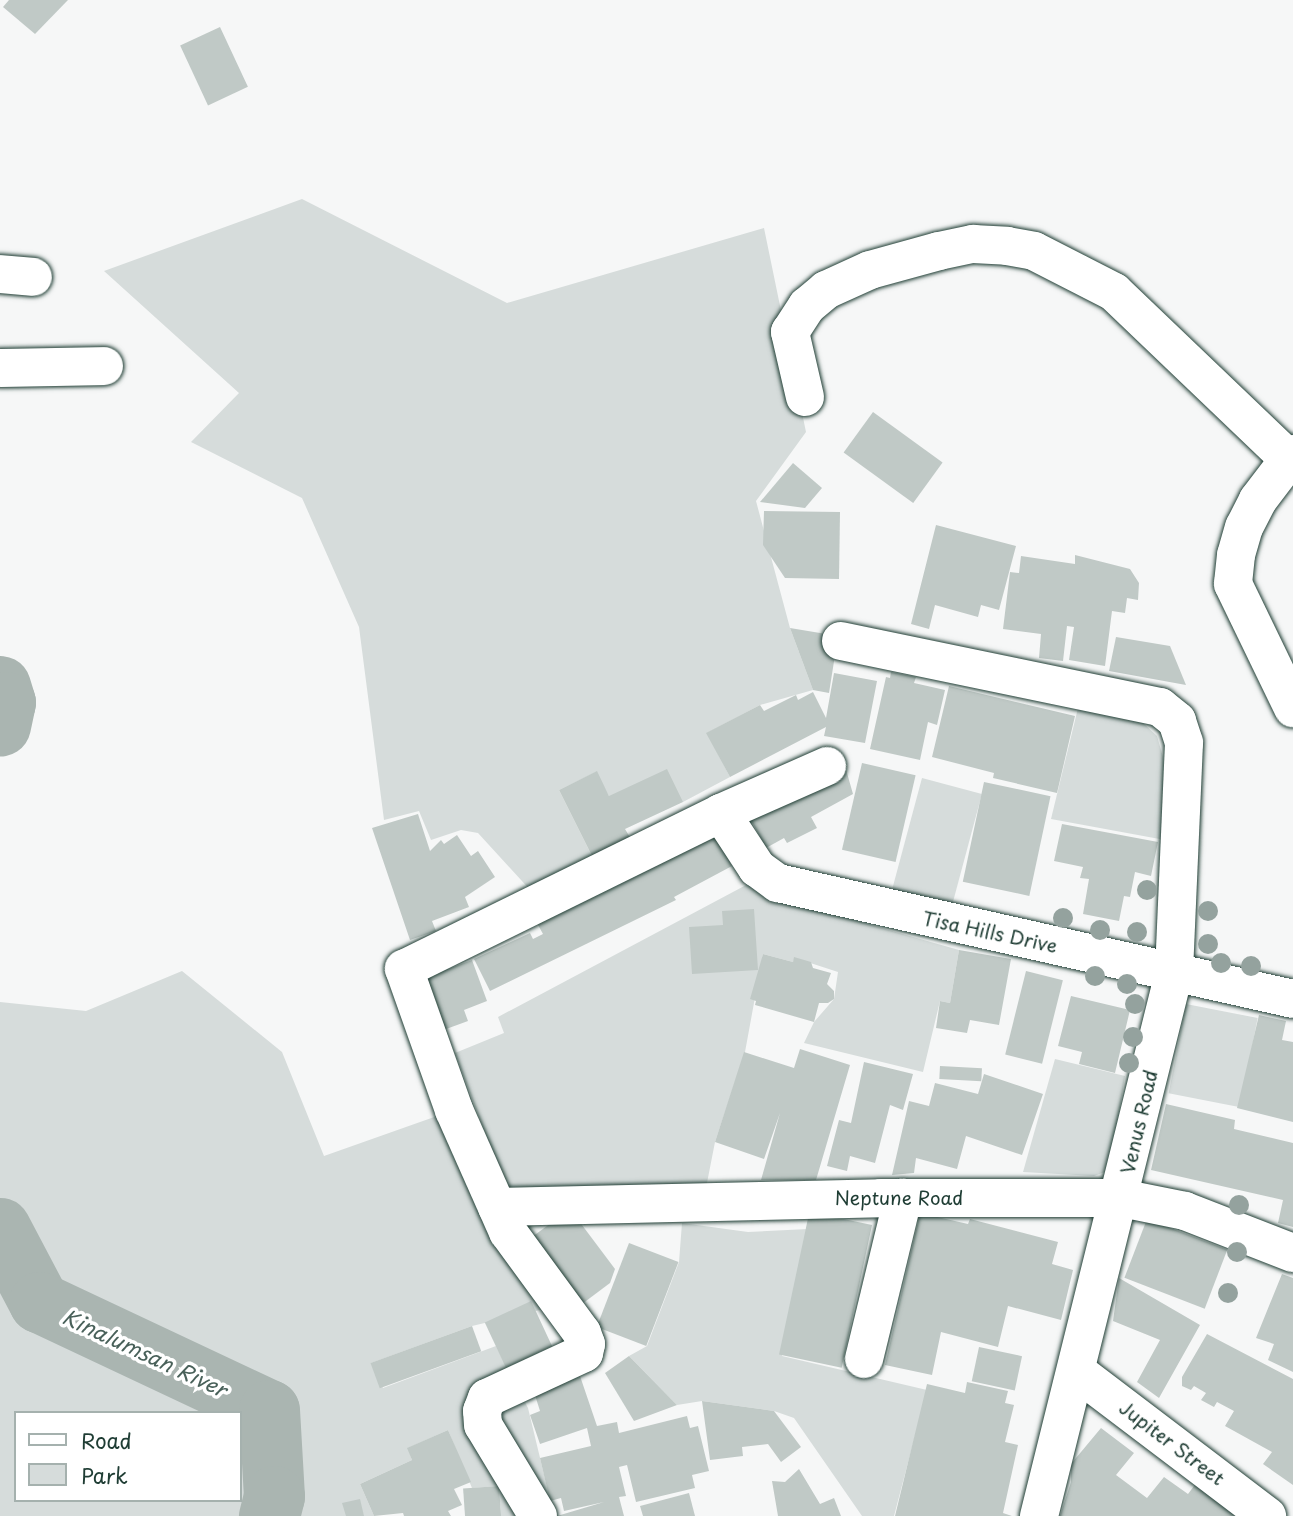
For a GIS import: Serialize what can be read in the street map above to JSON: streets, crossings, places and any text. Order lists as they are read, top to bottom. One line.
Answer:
{"streets":{"street":["Tisa Hills Drive","Venus Road","Neptune Road","Jupiter Street"]},"crossings":[["Tisa Hills Drive","Venus Road"],["Venus Road","Neptune Road"],["Venus Road","Jupiter Street"]],"water":["Kinalumsan River"],"legend":["Road","Park"]}
